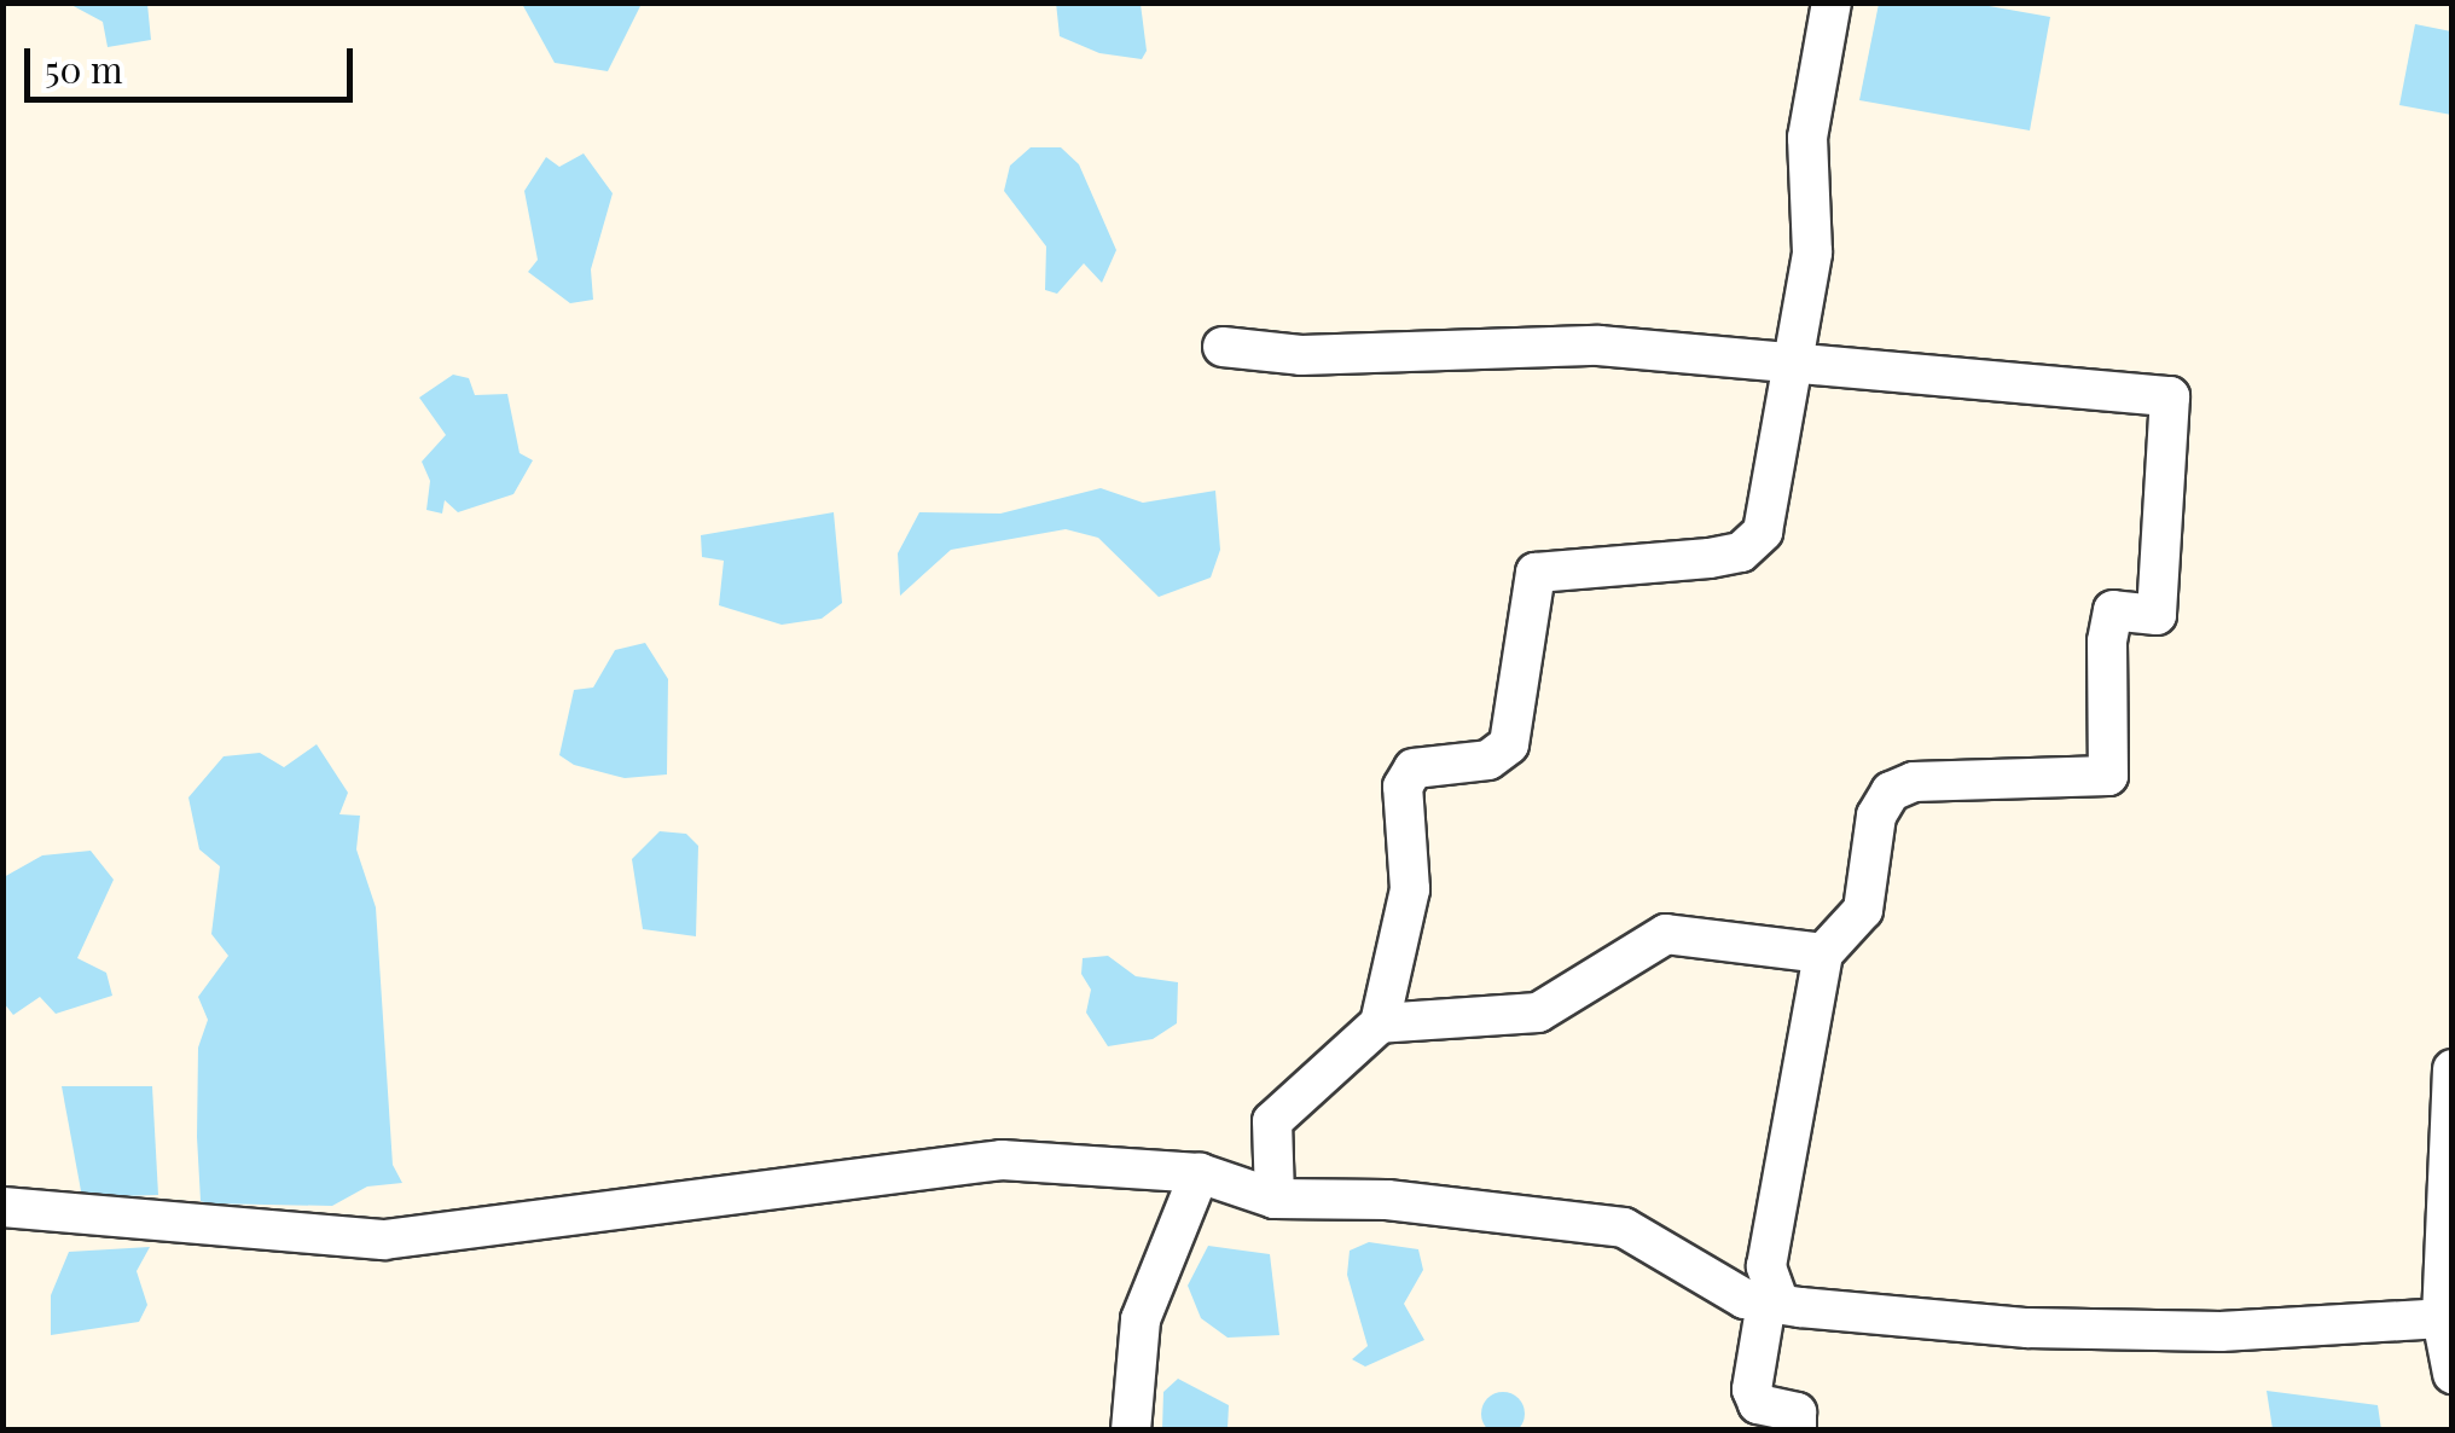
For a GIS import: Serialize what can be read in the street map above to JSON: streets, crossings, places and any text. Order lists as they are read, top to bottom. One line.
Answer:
{"scale_bar":"50 m"}
